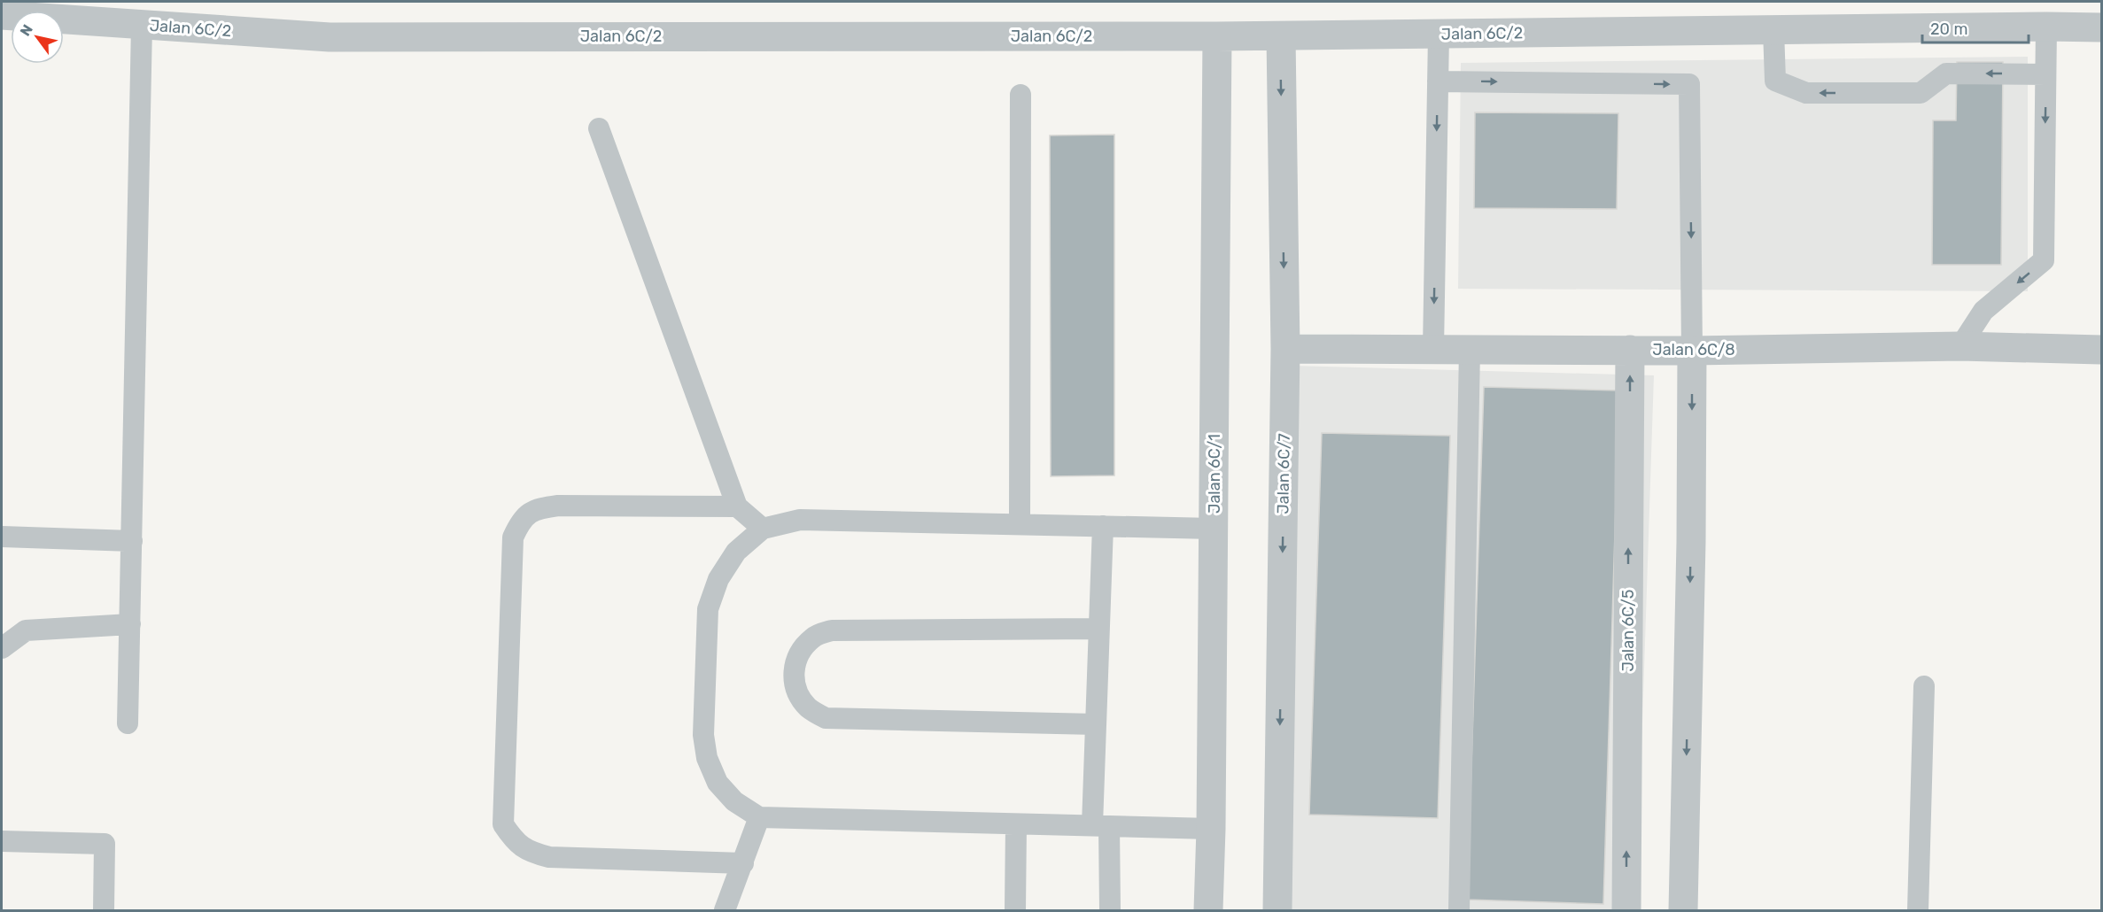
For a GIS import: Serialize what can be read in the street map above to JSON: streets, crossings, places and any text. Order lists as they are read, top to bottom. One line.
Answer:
{"streets":{"street":["Jalan 6C/2","Jalan 6C/8","Jalan 6C/1","Jalan 6C/7","Jalan 6C/5"]},"crossings":[["Jalan 6C/2","Jalan 6C/1"],["Jalan 6C/2","Jalan 6C/7"],["Jalan 6C/8","Jalan 6C/7"],["Jalan 6C/8","Jalan 6C/5"]],"one_way":["Jalan 6C/7"],"scale_bar":"20 m","north":"top left"}
